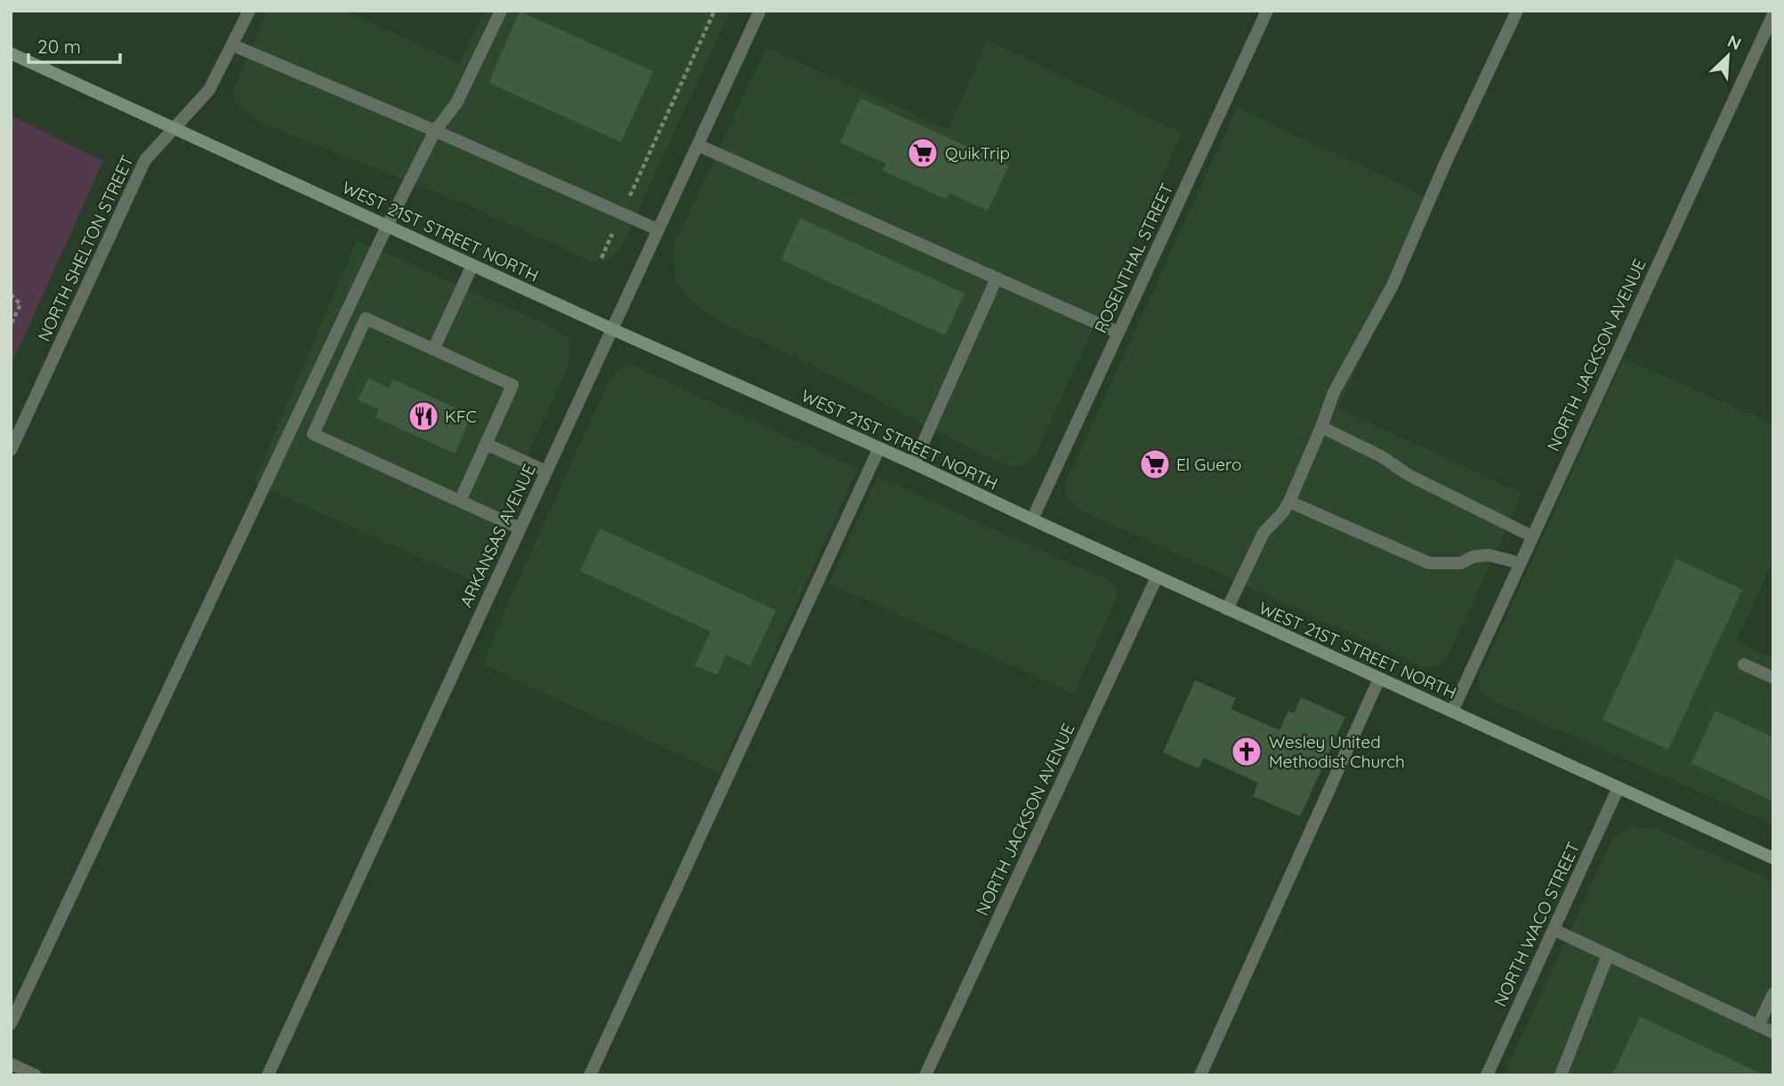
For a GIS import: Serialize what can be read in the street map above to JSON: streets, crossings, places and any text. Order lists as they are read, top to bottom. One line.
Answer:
{"streets":{"main road":["WEST 21ST STREET NORTH"],"street":["NORTH SHELTON STREET","ROSENTHAL STREET","NORTH JACKSON AVENUE","ARKANSAS AVENUE","NORTH WACO STREET"]},"crossings":[["WEST 21ST STREET NORTH","NORTH SHELTON STREET"],["WEST 21ST STREET NORTH","ROSENTHAL STREET"],["WEST 21ST STREET NORTH","NORTH JACKSON AVENUE"],["WEST 21ST STREET NORTH","ARKANSAS AVENUE"],["WEST 21ST STREET NORTH","NORTH WACO STREET"]],"places":{"supermarket":["QuikTrip","El Guero"],"restaurant":["KFC"],"church":["Wesley United Methodist Church"]},"scale_bar":"20 m","north":"top right"}
